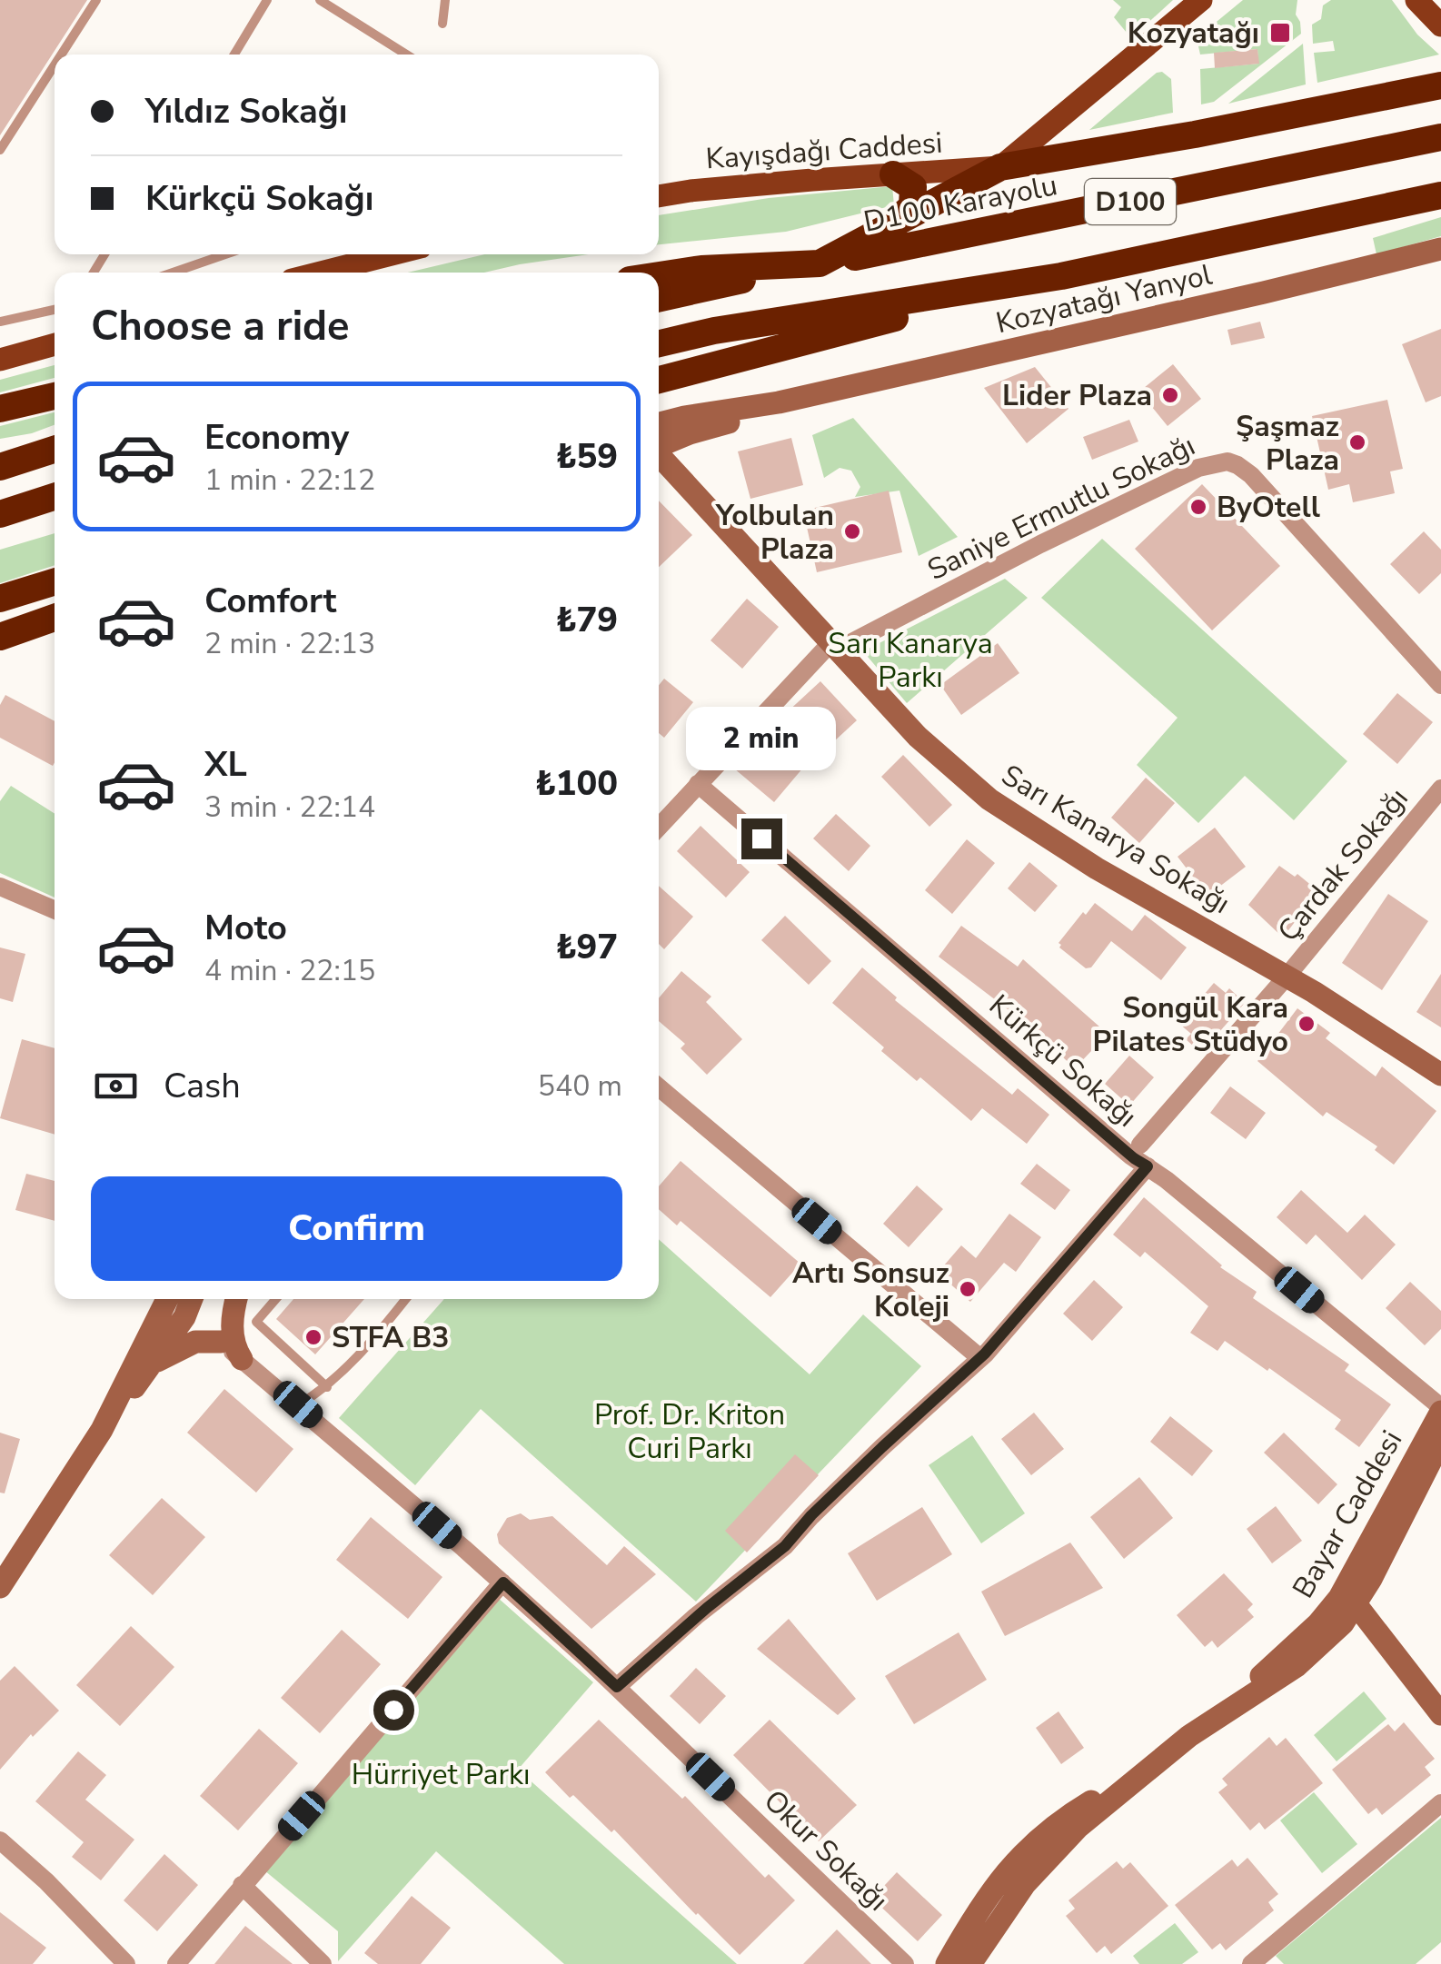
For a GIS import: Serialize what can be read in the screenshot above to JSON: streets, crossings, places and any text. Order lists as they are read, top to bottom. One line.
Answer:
{"streets":{"highway":["D100","D100 Karayolu"],"main road":["Kayışdağı Caddesi","Kozyatağı Yanyol","Sarı Kanarya Sokağı","Bayar Caddesi"],"street":["Saniye Ermutlu Sokağı","Çardak Sokağı","Kürkçü Sokağı","Okur Sokağı"]},"crossings":[["Kayışdağı Caddesi","D100"],["D100","D100 Karayolu"],["Saniye Ermutlu Sokağı","Sarı Kanarya Sokağı"],["Sarı Kanarya Sokağı","Çardak Sokağı"],["Kürkçü Sokağı","Bayar Caddesi"]],"parks":["Sarı Kanarya Parkı","Prof. Dr. Kriton Curi Parkı","Hürriyet Parkı"],"places":{"transit":["Kozyatağı"],"other":["Lider Plaza","Şaşmaz Plaza","ByOtell","Yolbulan Plaza","Songül Kara Pilates Stüdyo","Artı Sonsuz Koleji","STFA B3"]},"page":{"banner":["Yıldız Sokağı","Kürkçü Sokağı"],"heading":"Choose a ride","list":[{"name":"Economy","note":"1 min · 22:12","value":"₺59"},{"name":"Comfort","note":"2 min · 22:13","value":"₺79"},{"name":"XL","note":"3 min · 22:14","value":"₺100"},{"name":"Moto","note":"4 min · 22:15","value":"₺97"}],"bubble":"2 min","pay":["Cash","540 m"],"buttons":"Confirm"}}
